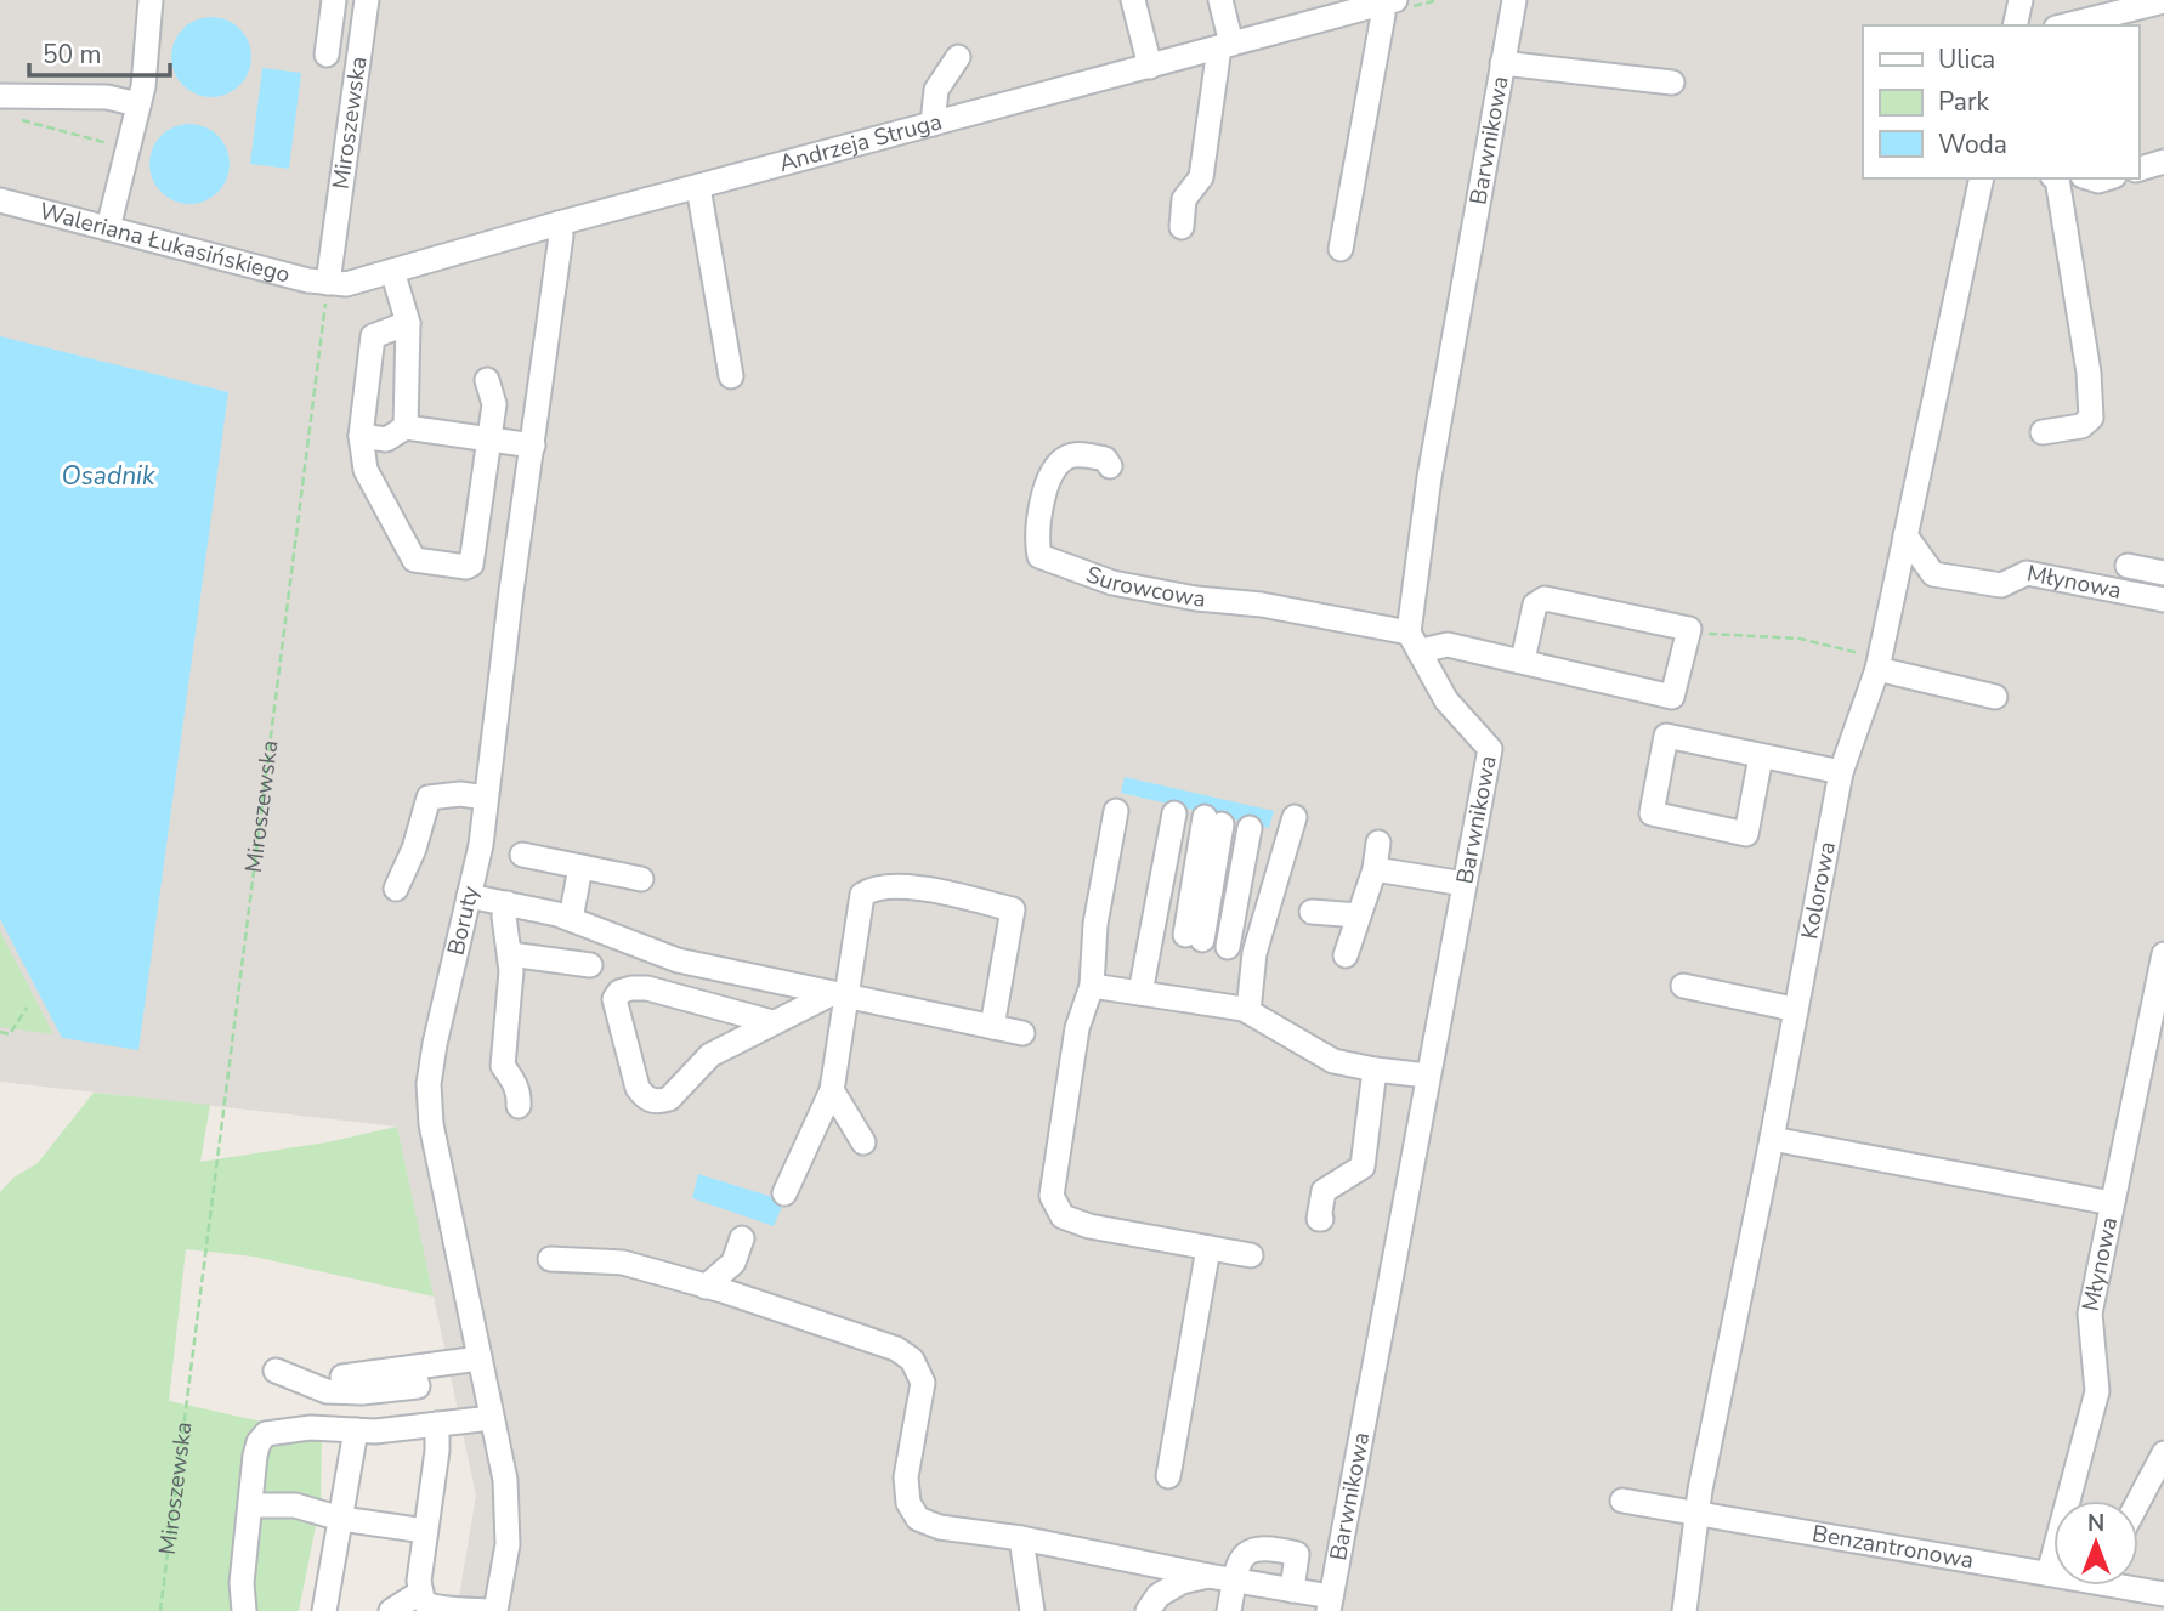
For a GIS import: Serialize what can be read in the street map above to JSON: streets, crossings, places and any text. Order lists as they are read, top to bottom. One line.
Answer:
{"streets":{"street":["Miroszewska","Barwnikowa","Andrzeja Struga","Waleriana Łukasińskiego","Surowcowa","Młynowa","Kolorowa","Boruty","Benzantronowa"]},"crossings":[["Miroszewska","Andrzeja Struga"],["Miroszewska","Waleriana Łukasińskiego"],["Barwnikowa","Surowcowa"],["Andrzeja Struga","Waleriana Łukasińskiego"],["Andrzeja Struga","Boruty"],["Młynowa","Kolorowa"],["Młynowa","Benzantronowa"],["Kolorowa","Benzantronowa"]],"water":["Osadnik"],"legend":["Ulica","Park","Woda"],"scale_bar":"50 m","north":"top"}
